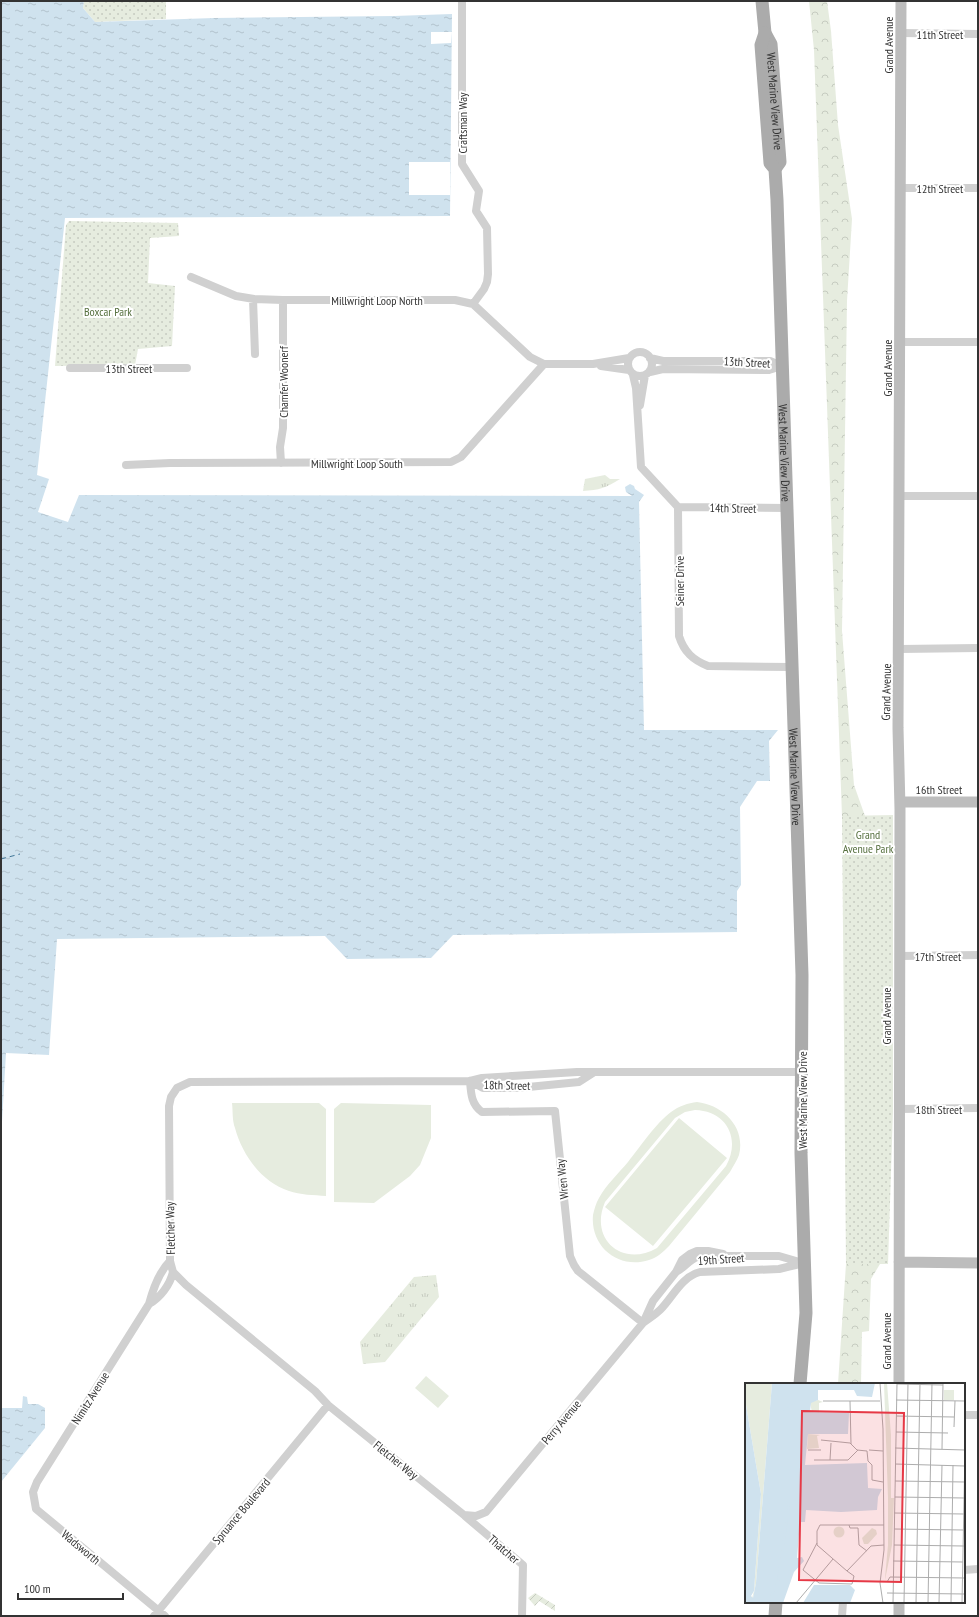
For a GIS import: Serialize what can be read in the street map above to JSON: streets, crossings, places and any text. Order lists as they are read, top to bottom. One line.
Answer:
{"streets":{"main road":["West Marine View Drive"],"street":["11th Street","Grand Avenue","Craftsman Way","12th Street","Millwright Loop North","13th Street","Chamfer Woonerf","Millwright Loop South","14th Street","Seiner Drive","16th Street","17th Street","18th Street","Wren Way","Fletcher Way","19th Street","Nimitz Avenue","Perry Avenue","Spruance Boulevard","Wadsworth","Thatcher"]},"crossings":[["11th Street","Grand Avenue"],["Grand Avenue","12th Street"],["Grand Avenue","16th Street"],["Grand Avenue","17th Street"],["Grand Avenue","18th Street"],["West Marine View Drive","13th Street"],["West Marine View Drive","14th Street"],["West Marine View Drive","Seiner Drive"],["West Marine View Drive","18th Street"],["West Marine View Drive","19th Street"],["Craftsman Way","Millwright Loop North"],["Millwright Loop North","Chamfer Woonerf"],["Chamfer Woonerf","Millwright Loop South"],["14th Street","Seiner Drive"],["18th Street","Wren Way"],["18th Street","Fletcher Way"],["Wren Way","Fletcher Way"],["Wren Way","19th Street"],["Wren Way","Perry Avenue"],["Fletcher Way","Nimitz Avenue"],["Fletcher Way","Perry Avenue"],["Fletcher Way","Spruance Boulevard"],["Fletcher Way","Thatcher"],["19th Street","Perry Avenue"],["Nimitz Avenue","Wadsworth"],["Perry Avenue","Thatcher"],["Spruance Boulevard","Wadsworth"]],"parks":["Boxcar Park","Grand Avenue Park"],"scale_bar":"100 m"}
